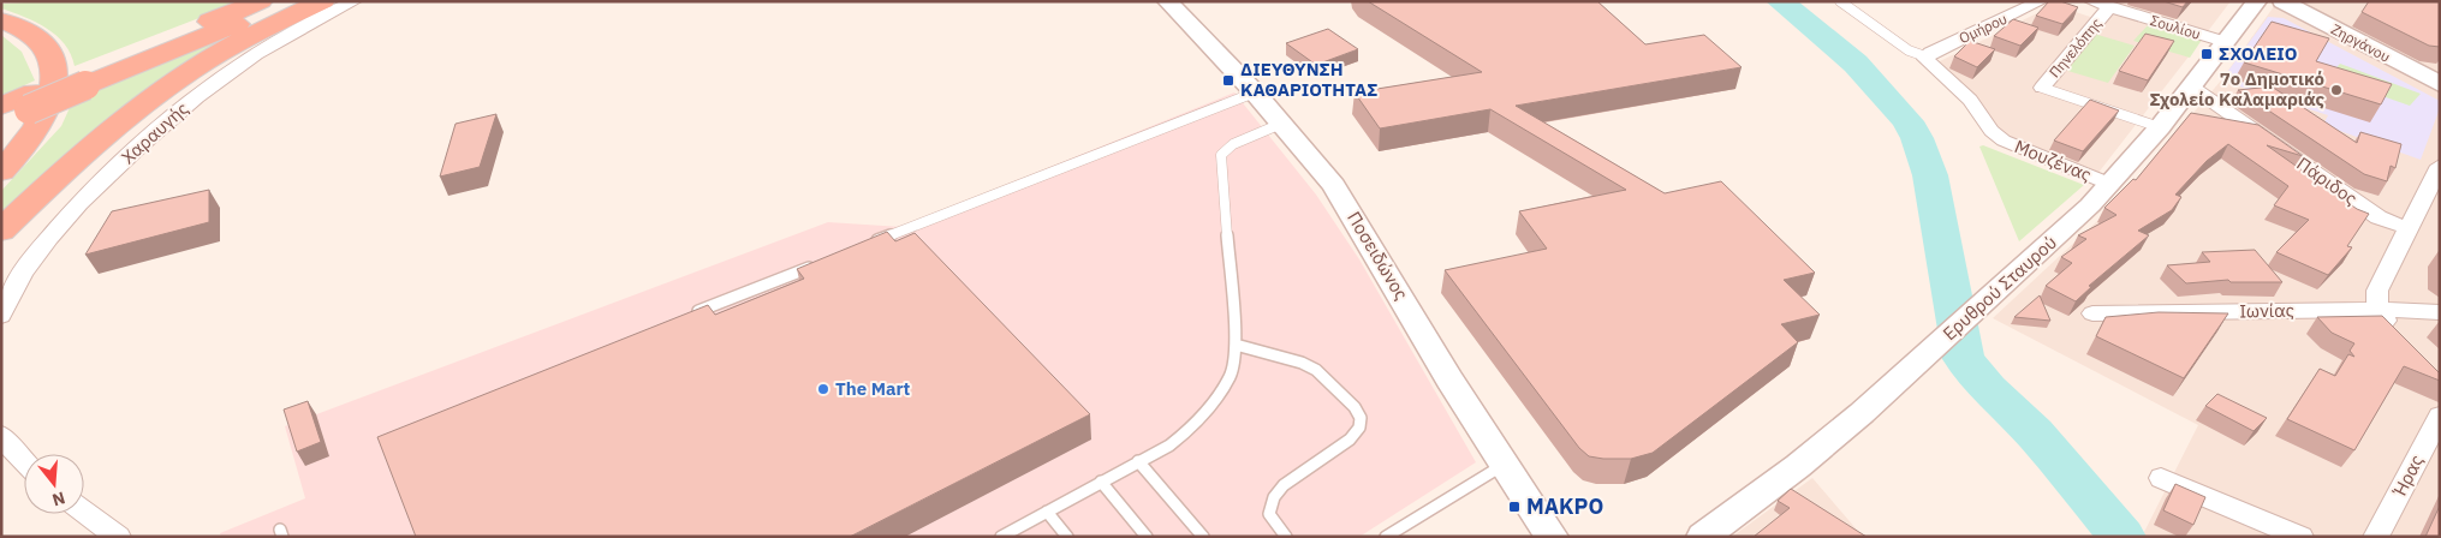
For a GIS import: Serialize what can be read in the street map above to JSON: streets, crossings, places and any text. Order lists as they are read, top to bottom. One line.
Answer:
{"streets":{"street":["Σουλίου","Ομήρου","Ζηργάνου","Πηνελόπης","Χαραυγής","Μουζένας","Πάριδος","Ποσειδώνος","Ερυθρού Σταυρού","Ιωνίας","Ήρας"]},"crossings":[["Σουλίου","Πηνελόπης"],["Σουλίου","Ερυθρού Σταυρού"],["Ομήρου","Μουζένας"],["Μουζένας","Ερυθρού Σταυρού"],["Πάριδος","Ερυθρού Σταυρού"]],"places":{"transit":["ΣΧΟΛΕΙΟ","ΔΙΕΥΘΥΝΣΗ ΚΑΘΑΡΙΟΤΗΤΑΣ","ΜΑΚΡΟ"],"other":["7o Δημοτικό Σχολείο Καλαμαριάς","The Mart"]},"north":"bottom"}
